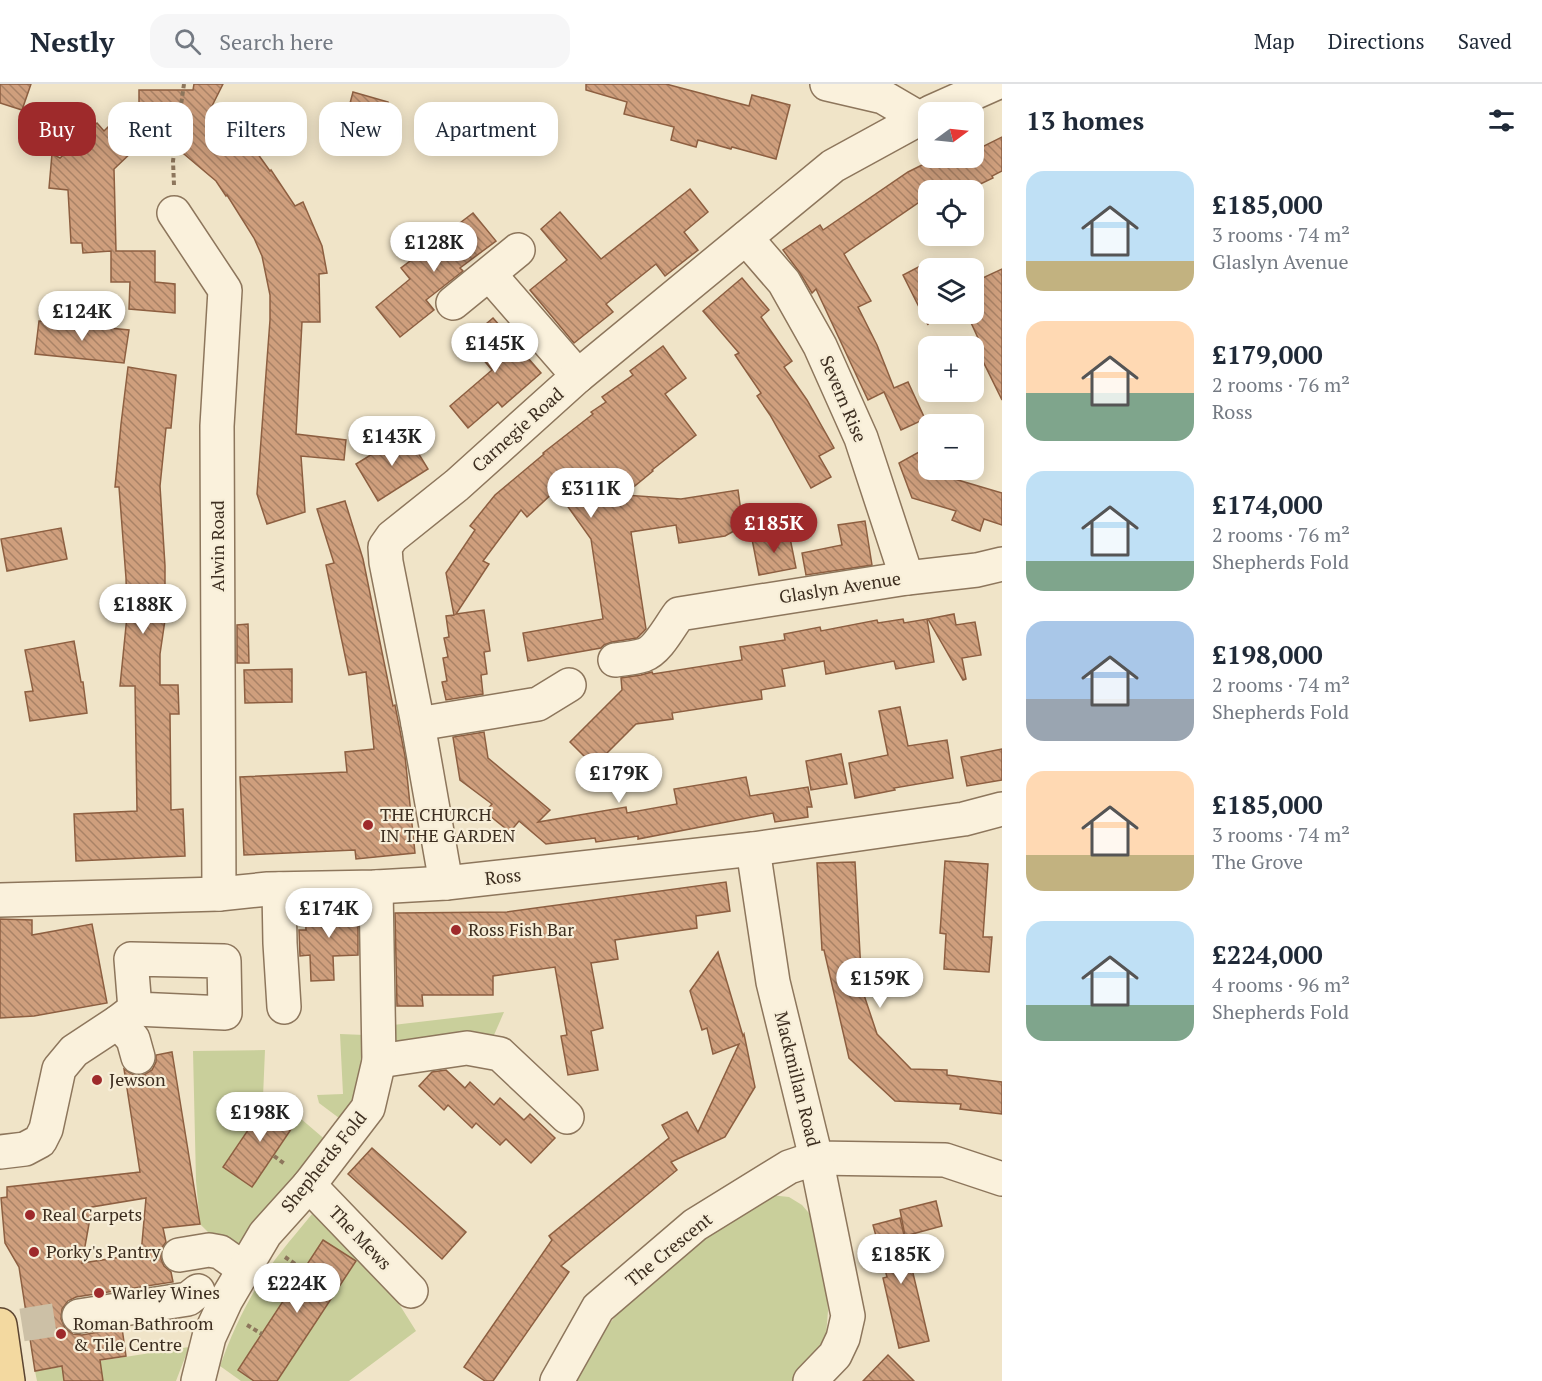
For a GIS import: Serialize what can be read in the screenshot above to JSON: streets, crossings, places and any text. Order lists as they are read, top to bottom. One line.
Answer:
{"streets":{"street":["Severn Rise","Carnegie Road","Alwin Road","Glaslyn Avenue","Ross","Mackmillan Road","Shepherds Fold","The Mews","The Crescent"]},"crossings":[["Severn Rise","Carnegie Road"],["Severn Rise","Glaslyn Avenue"],["Carnegie Road","Ross"],["Alwin Road","Ross"],["Ross","Mackmillan Road"],["Ross","Shepherds Fold"],["Mackmillan Road","The Crescent"],["Shepherds Fold","The Mews"]],"places":["THE CHURCH IN THE GARDEN","Ross Fish Bar","Jewson","Real Carpets","Porky's Pantry","Warley Wines","Roman Bathroom & Tile Centre"],"north":"right","page":{"header":"Nestly","search":"Search here","nav":["Map","Directions","Saved"],"heading":"13 homes","map_buttons":["+","−"],"chip":["Buy","Rent","Filters","New","Apartment"],"list":[{"name":"£185,000","note":"3 rooms · 74 m² · Glaslyn Avenue"},{"name":"£179,000","note":"2 rooms · 76 m² · Ross"},{"name":"£174,000","note":"2 rooms · 76 m² · Shepherds Fold"},{"name":"£198,000","note":"2 rooms · 74 m² · Shepherds Fold"},{"name":"£185,000","note":"3 rooms · 74 m² · The Grove"},{"name":"£224,000","note":"4 rooms · 96 m² · Shepherds Fold"}],"price":["£128K","£124K","£145K","£143K","£311K","£185K","£188K","£179K","£174K","£159K","£198K","£185K","£224K"]}}
